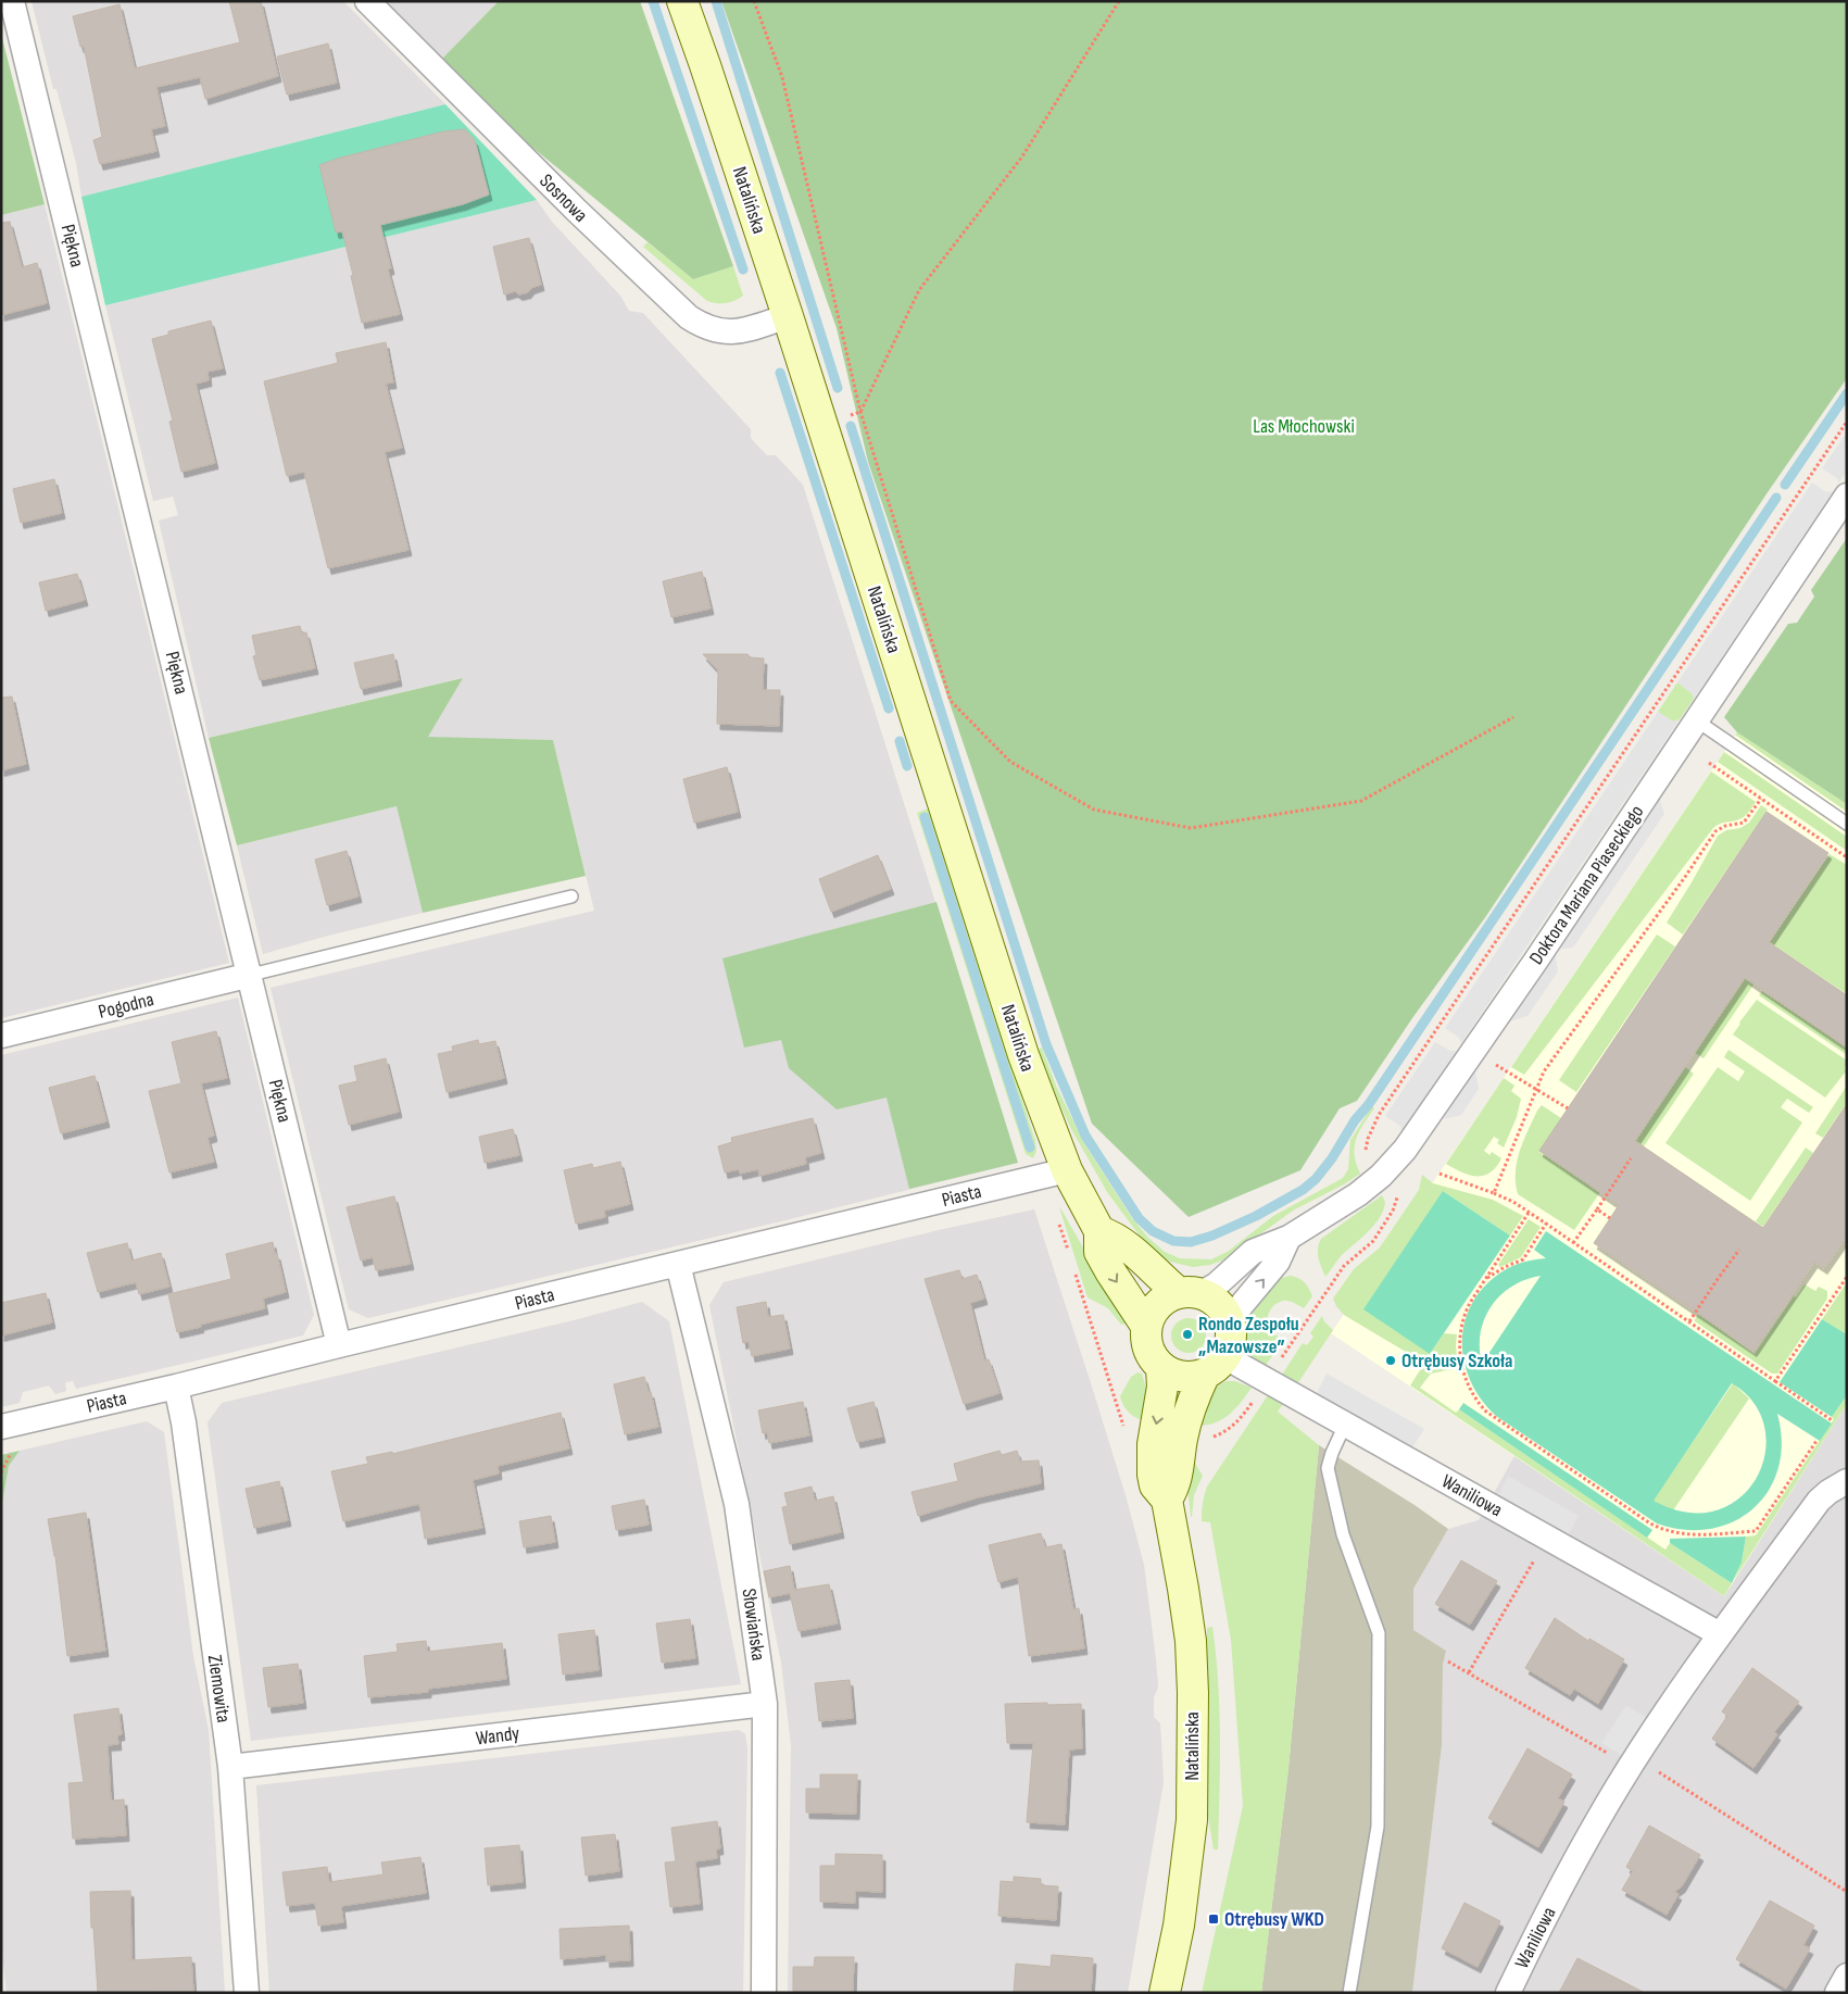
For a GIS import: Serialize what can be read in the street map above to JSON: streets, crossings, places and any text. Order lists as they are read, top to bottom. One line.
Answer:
{"streets":{"main road":["Natalińska"],"street":["Sosnowa","Piękna","Doktora Mariana Piaseckiego","Pogodna","Piasta","Waniliowa","Słowiańska","Ziemowita","Wandy"]},"crossings":[["Sosnowa","Natalińska"],["Natalińska","Doktora Mariana Piaseckiego"],["Natalińska","Piasta"],["Natalińska","Waniliowa"],["Piękna","Pogodna"],["Piękna","Piasta"],["Doktora Mariana Piaseckiego","Waniliowa"],["Piasta","Słowiańska"],["Piasta","Ziemowita"],["Słowiańska","Wandy"],["Ziemowita","Wandy"]],"parks":["Las Młochowski"],"places":{"other":["Rondo Zespołu „Mazowsze”","Otrębusy Szkoła"],"transit":["Otrębusy WKD"]}}
